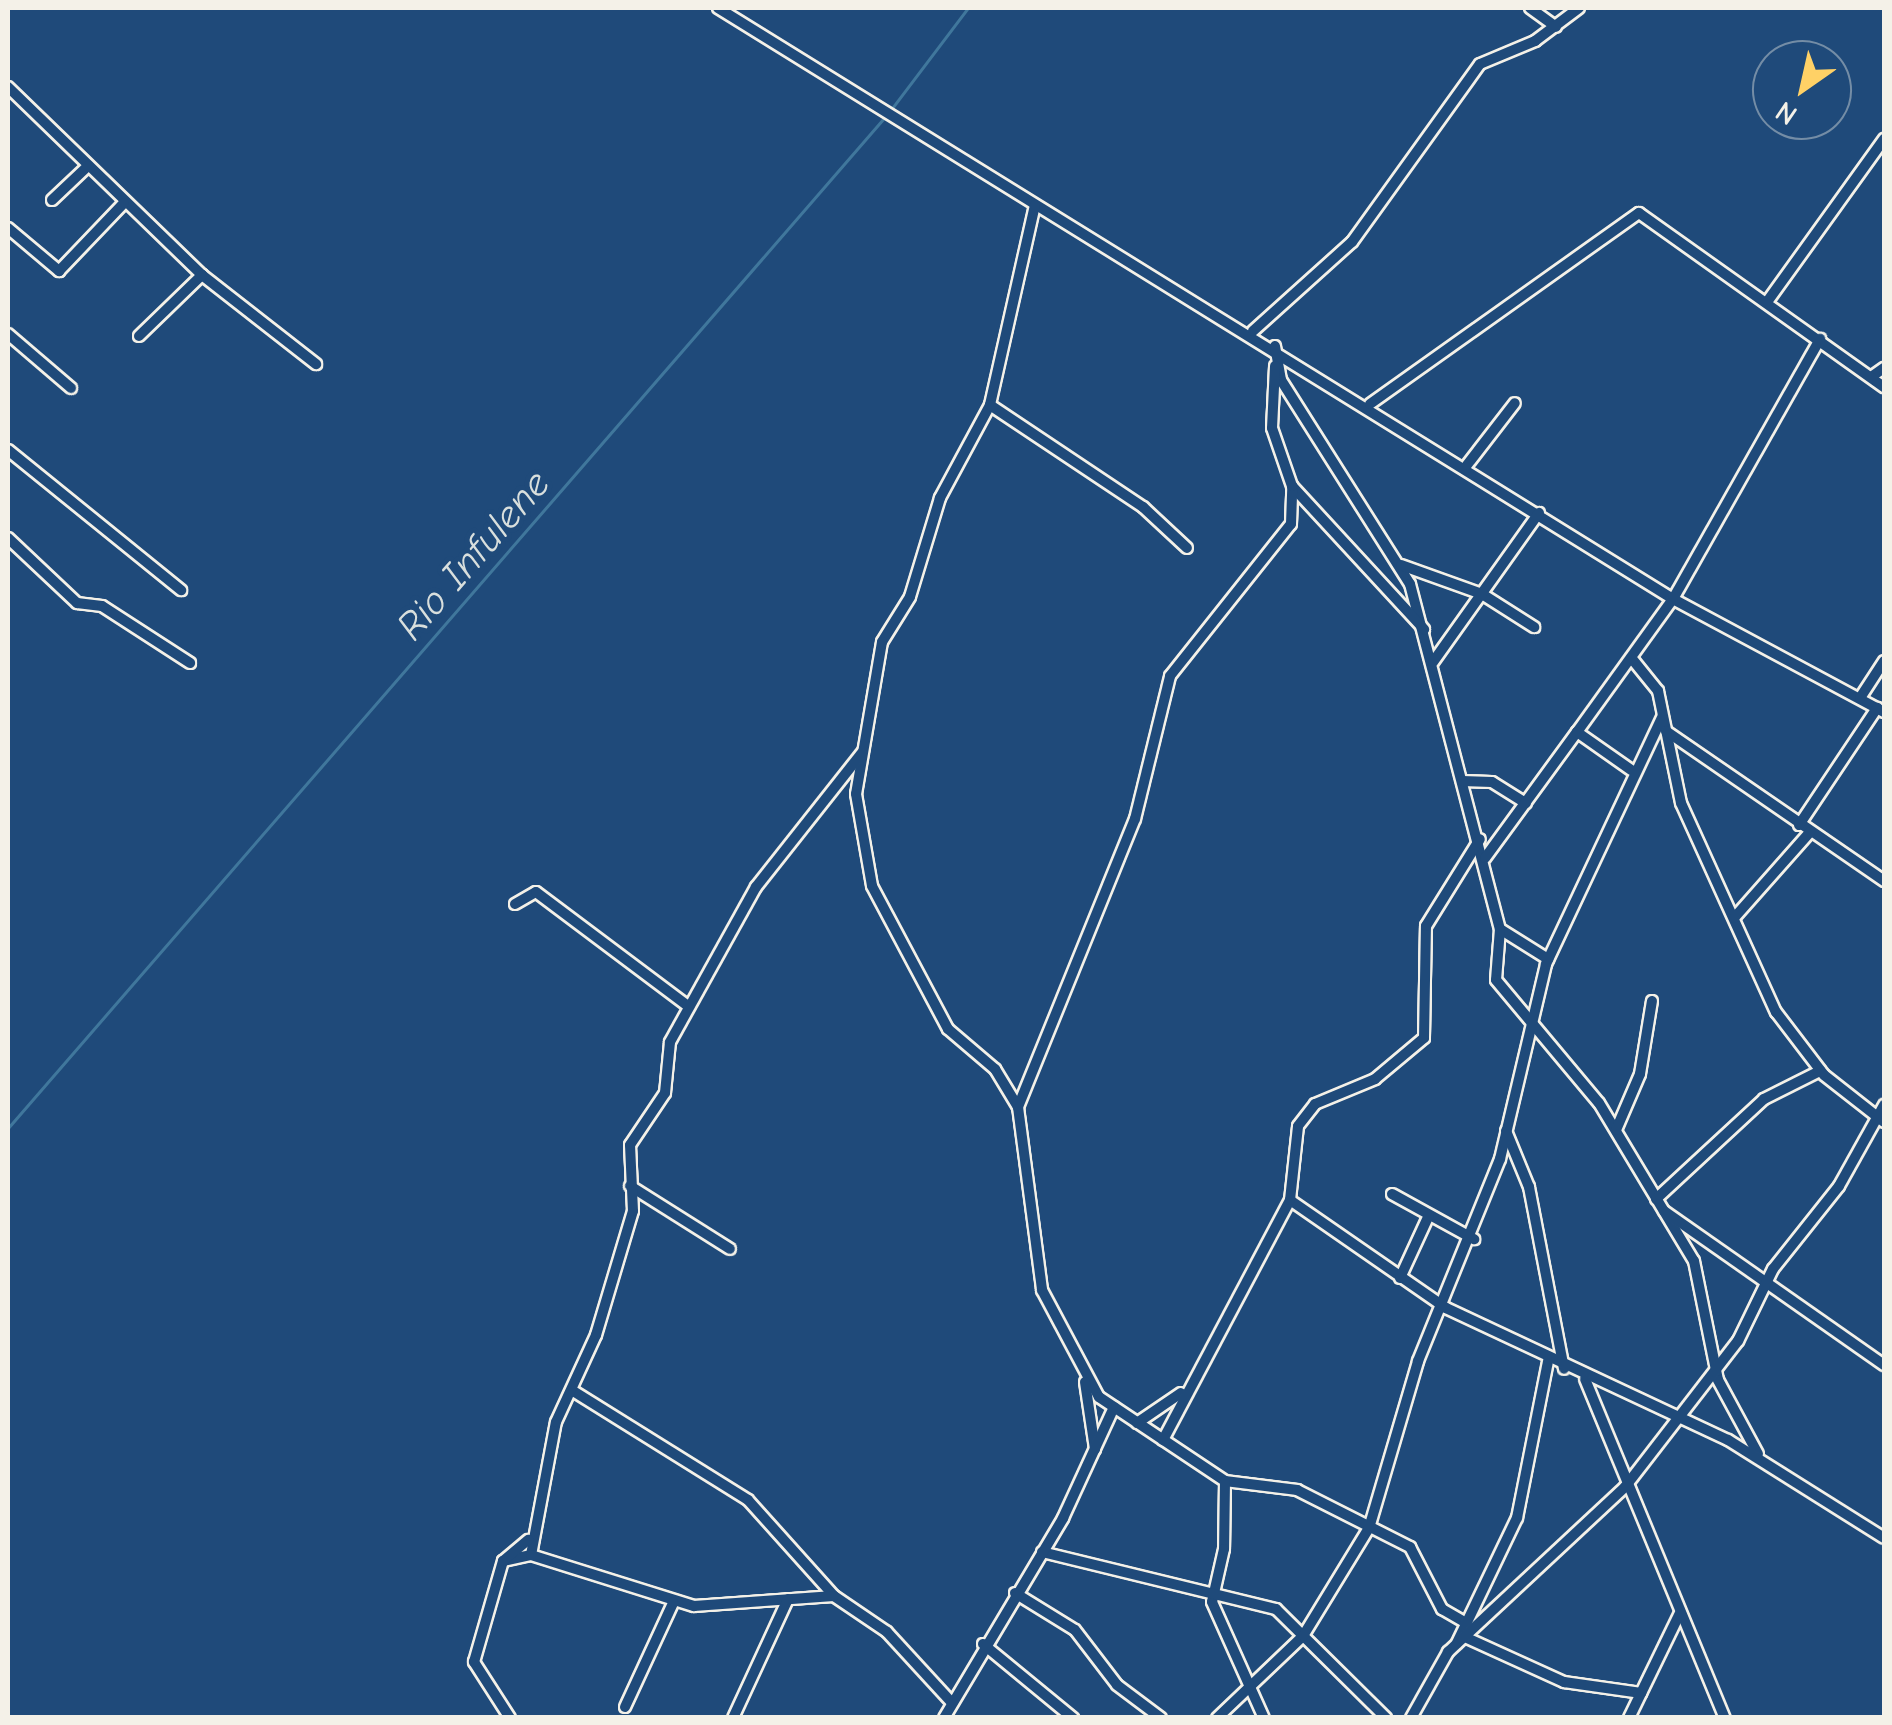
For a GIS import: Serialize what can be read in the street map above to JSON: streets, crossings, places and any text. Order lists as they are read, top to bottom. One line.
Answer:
{"water":["Rio Infulene"],"north":"bottom left"}
